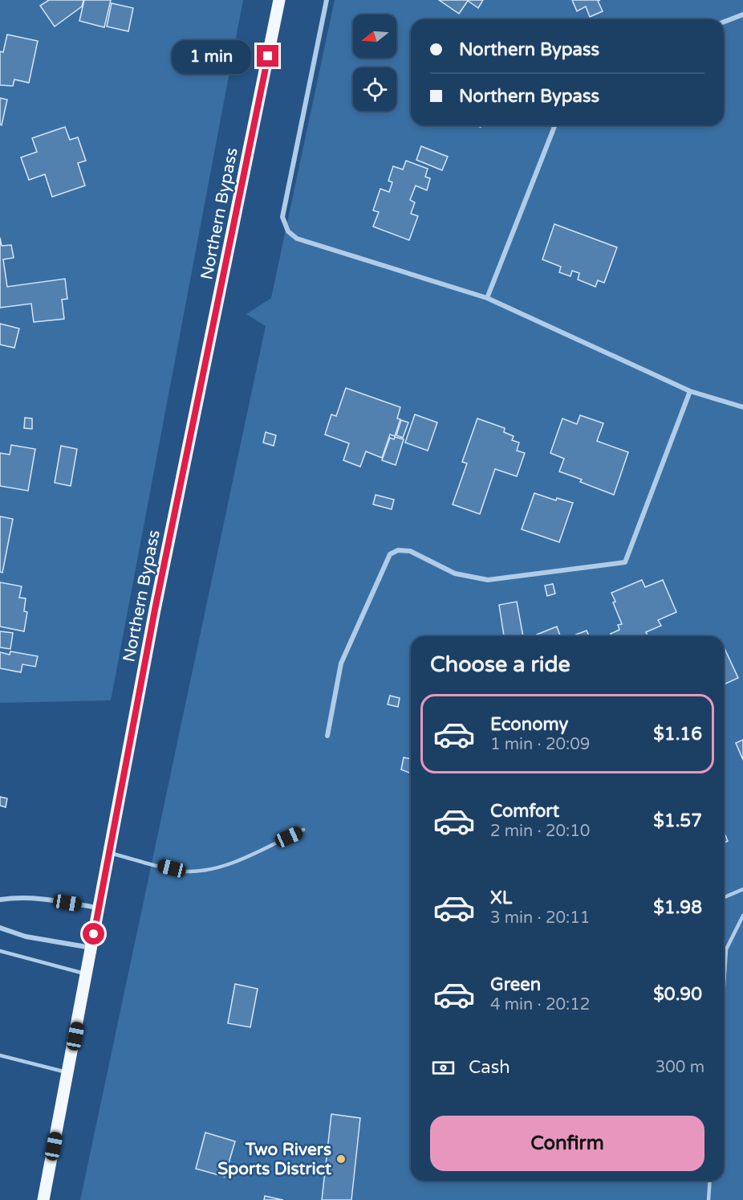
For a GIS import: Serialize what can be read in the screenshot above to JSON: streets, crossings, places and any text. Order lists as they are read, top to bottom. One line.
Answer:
{"streets":{"main road":["Northern Bypass"]},"places":["Two Rivers Sports District"],"north":"left","page":{"banner":["Northern Bypass","Northern Bypass"],"bubble":"1 min","heading":"Choose a ride","list":[{"name":"Economy","note":"1 min · 20:09","value":"$1.16"},{"name":"Comfort","note":"2 min · 20:10","value":"$1.57"},{"name":"XL","note":"3 min · 20:11","value":"$1.98"},{"name":"Green","note":"4 min · 20:12","value":"$0.90"}],"pay":["Cash","300 m"],"buttons":"Confirm"}}
